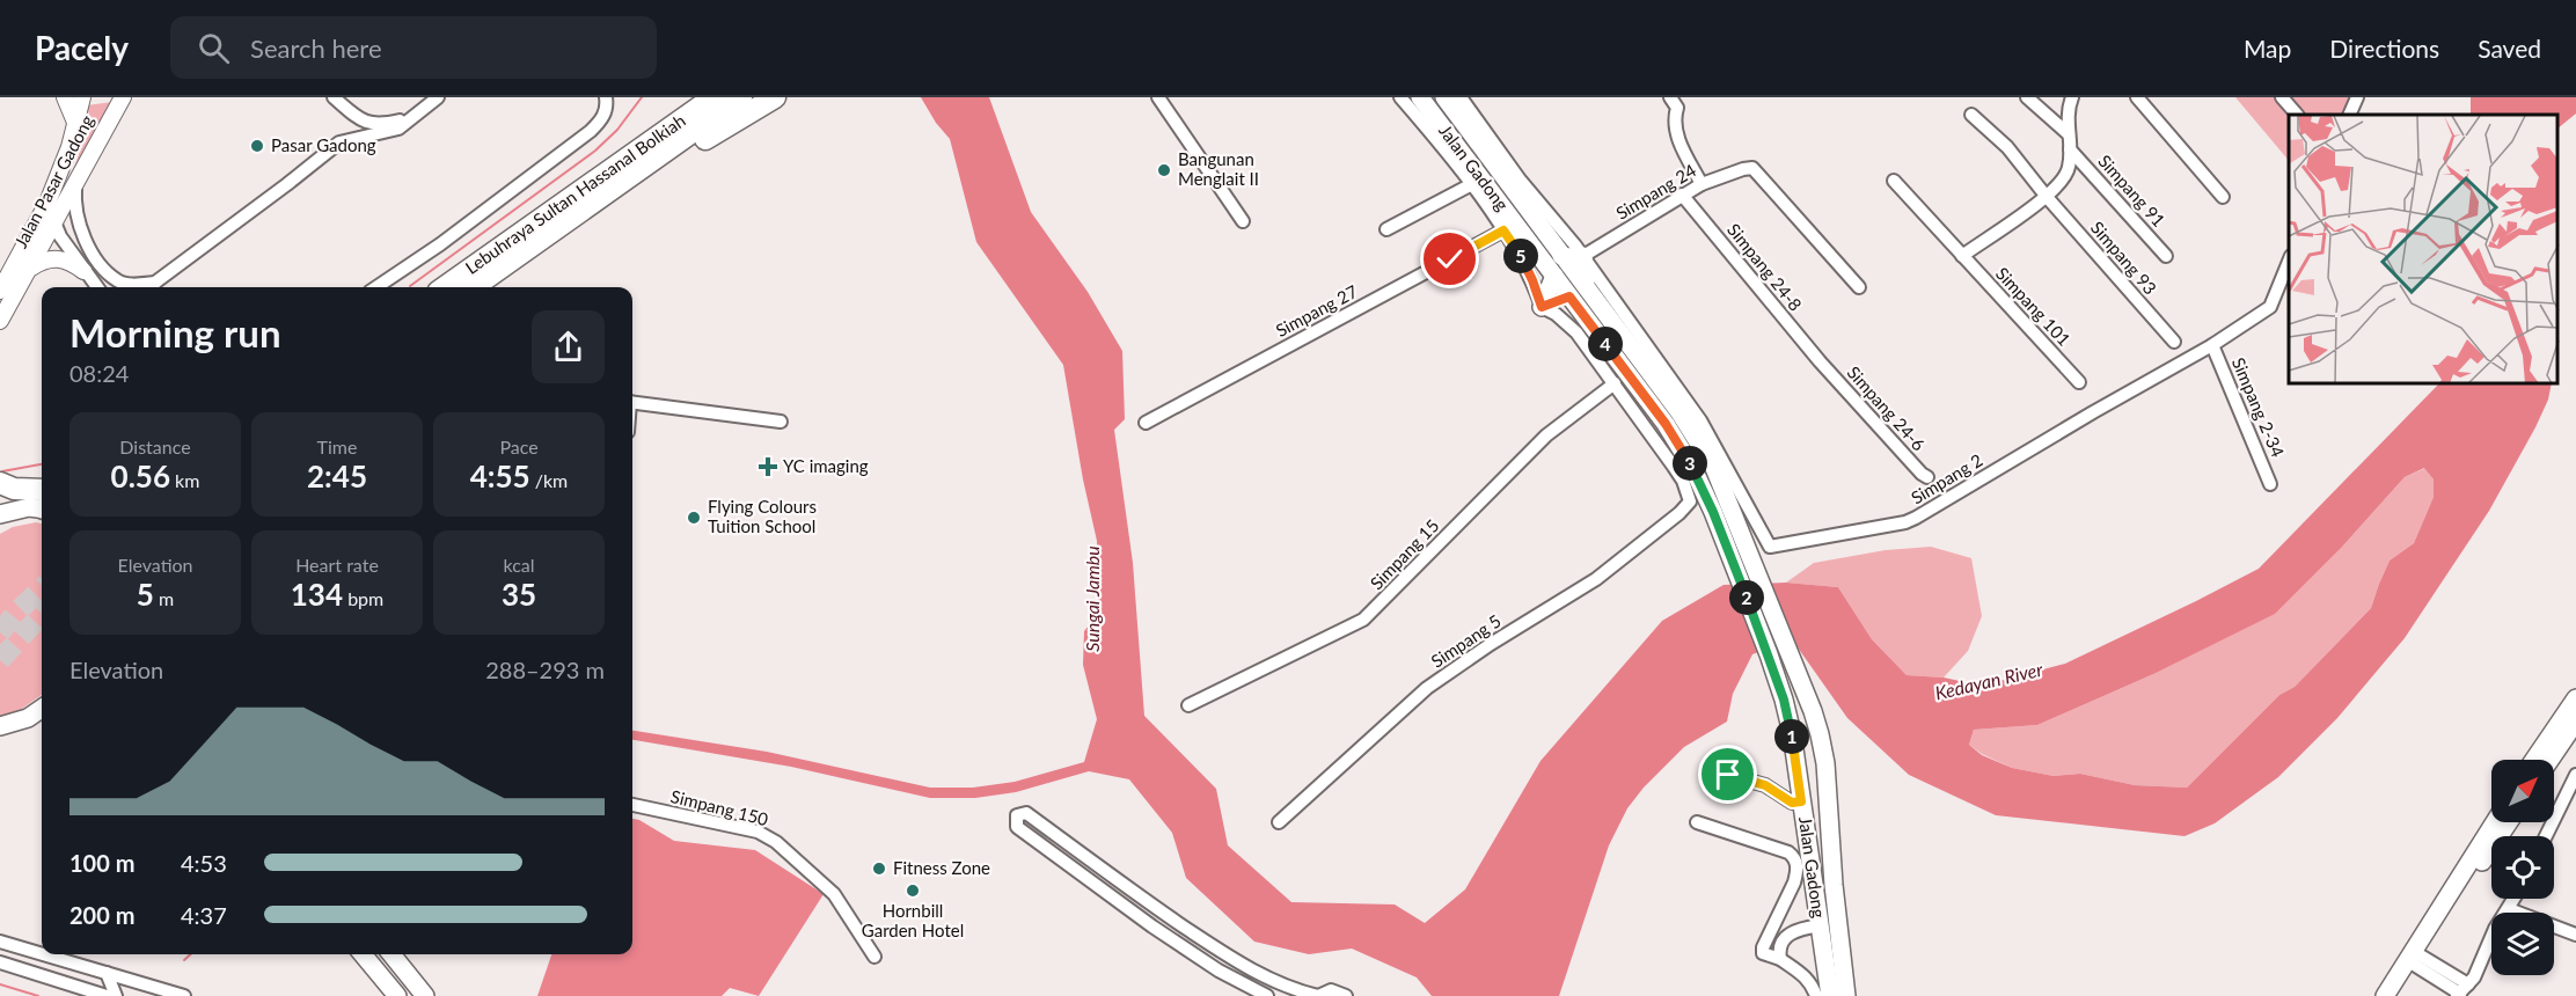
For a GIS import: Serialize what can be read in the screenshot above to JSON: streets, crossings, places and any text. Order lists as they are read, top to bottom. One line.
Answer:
{"streets":{"highway":["Lebuhraya Sultan Hassanal Bolkiah"],"main road":["Jalan Gadong"],"street":["Jalan Pasar Gadong","Simpang 91","Simpang 24","Simpang 93","Simpang 24-8","Simpang 101","Simpang 27","Simpang 2-34","Simpang 24-6","Simpang 2","Simpang 15","Simpang 5","Simpang 150"]},"crossings":[["Simpang 24","Simpang 24-8"],["Simpang 24","Simpang 2"],["Simpang 24-8","Simpang 24-6"],["Simpang 2-34","Simpang 2"],["Simpang 15","Simpang 5"]],"water":["Sungai Jambu","Kedayan River"],"places":{"other":["Pasar Gadong","Bangunan Menglait II","Flying Colours Tuition School","Fitness Zone","Hornbill Garden Hotel"],"health":["YC imaging"]},"north":"top right","page":{"header":"Pacely","search":"Search here","nav":["Map","Directions","Saved"],"pins":["5","4","3","2","1"],"heading":["Morning run","08:24"],"stats":[["Distance","0.56 km"],["Time","2:45"],["Pace","4:55 /km"],["Elevation","5 m"],["Heart rate","134 bpm"],["kcal","35"]],"chart":["Elevation","288–293 m"],"list":[{"name":"100 m","note":"4:53"},{"name":"200 m","note":"4:37"}]}}
